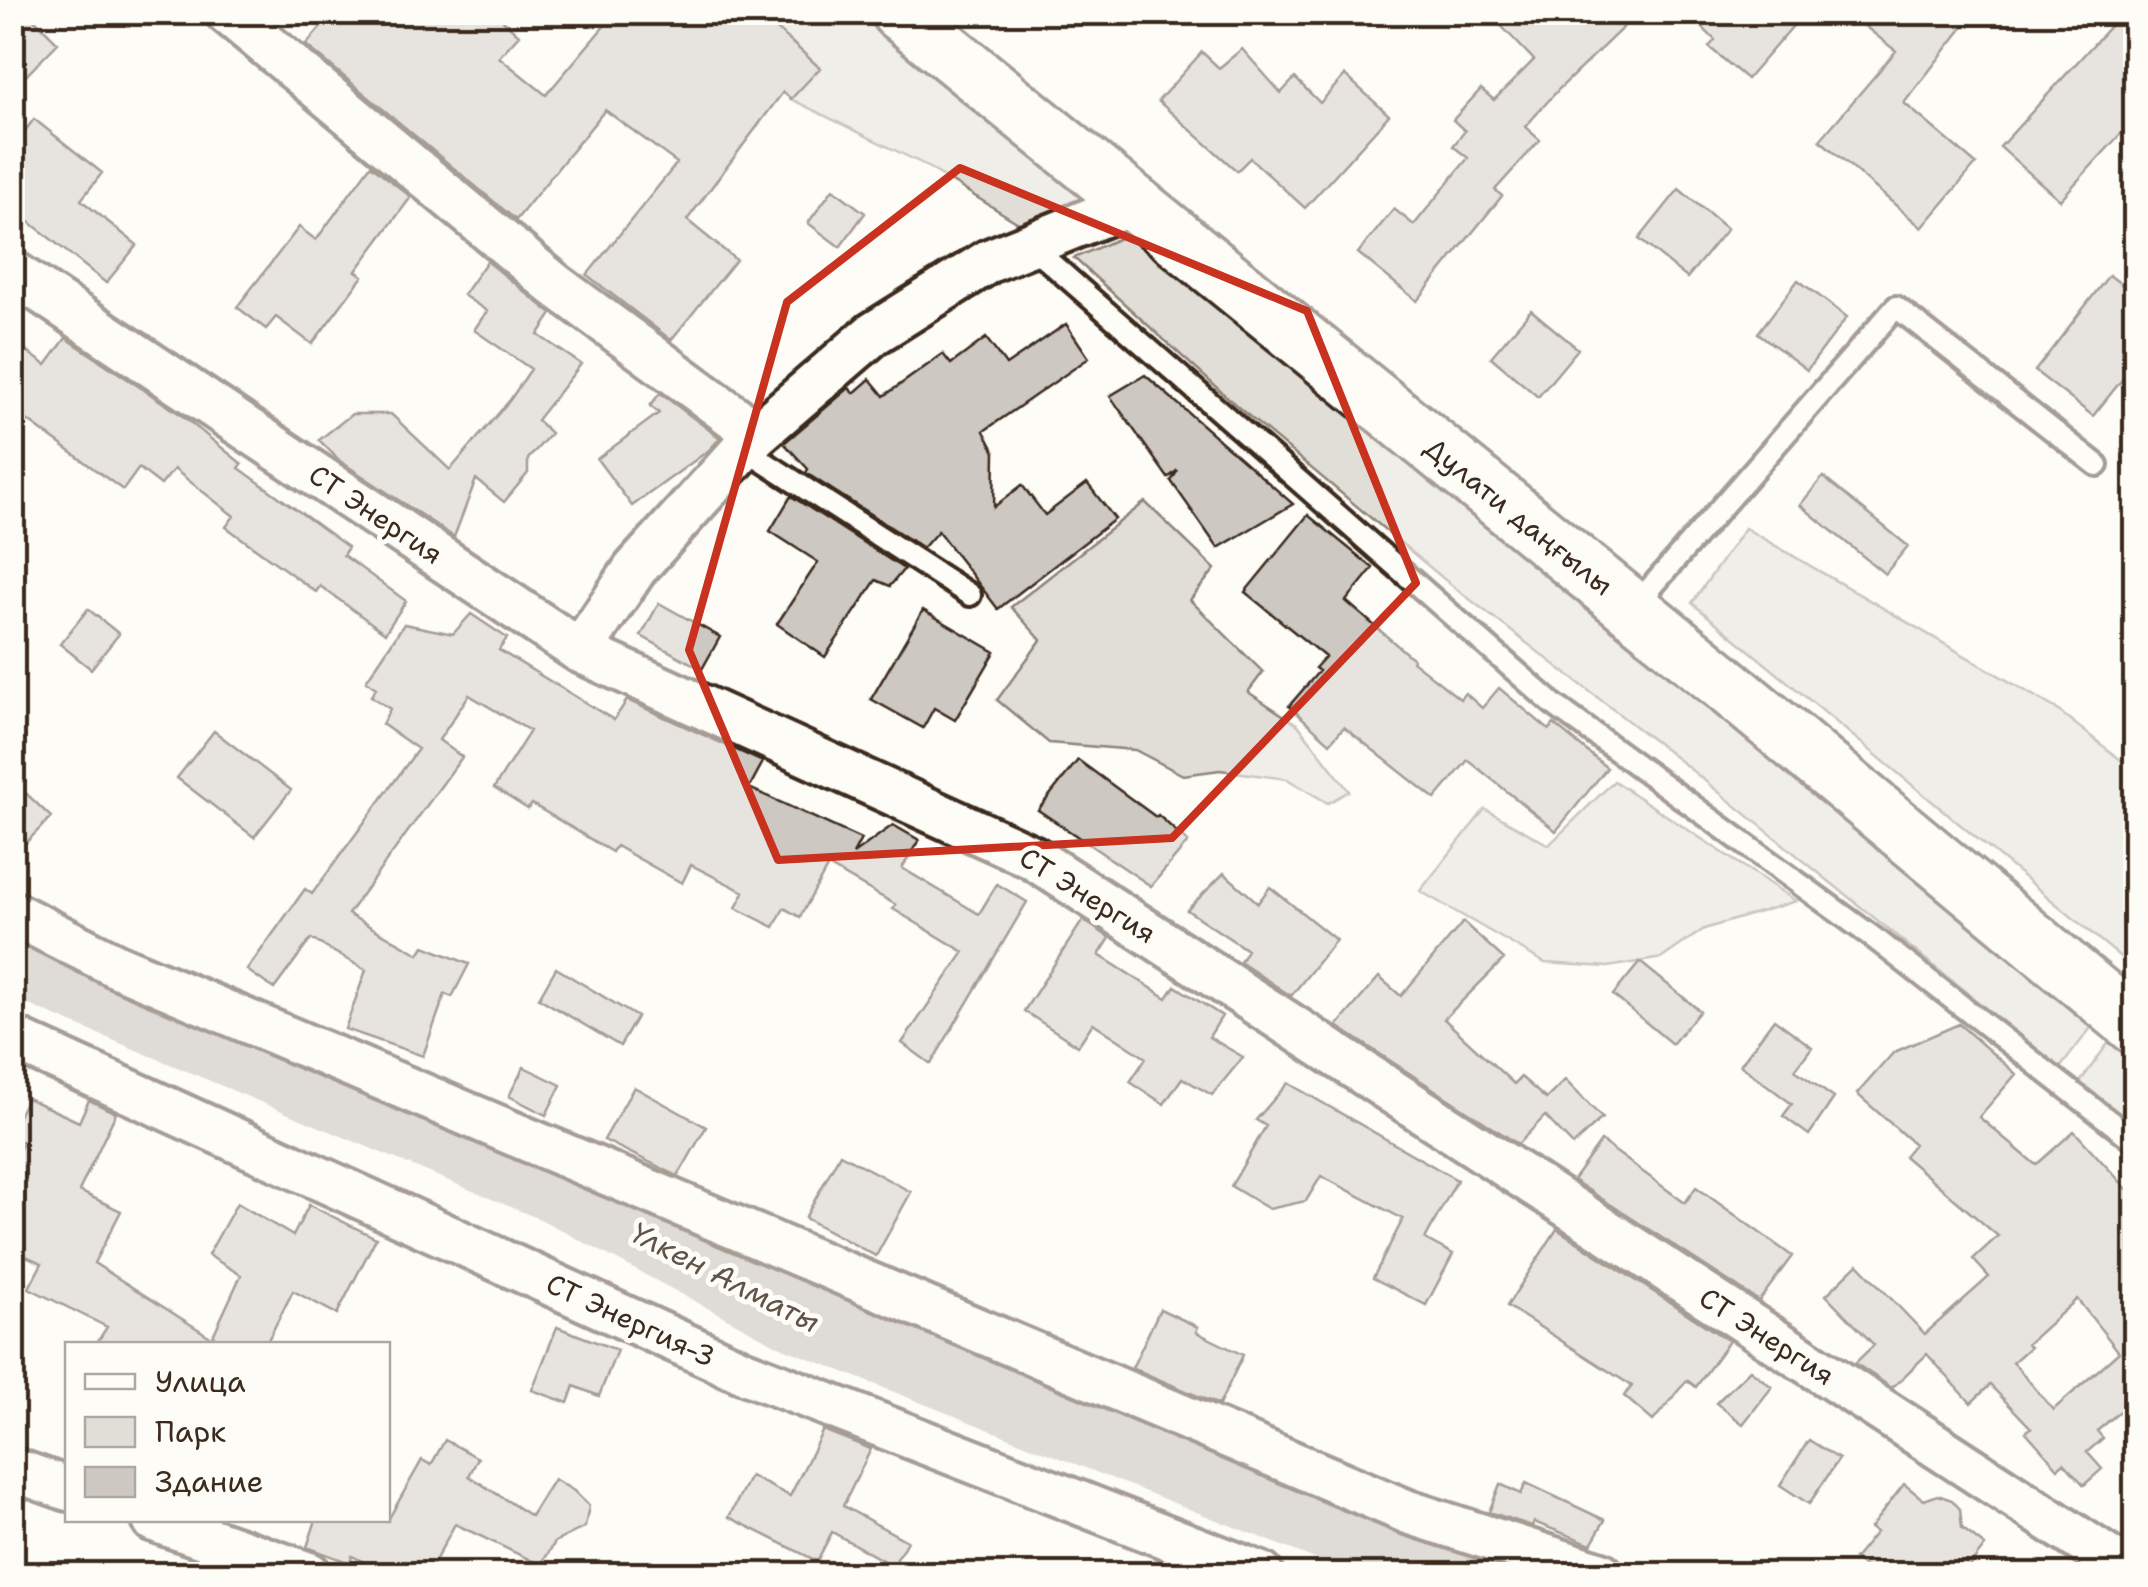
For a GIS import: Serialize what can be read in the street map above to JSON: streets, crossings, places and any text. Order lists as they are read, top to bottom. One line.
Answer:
{"streets":{"main road":["Дулати даңғылы"],"street":["СТ Энергия","СТ Энергия-3"]},"water":["Үлкен Алматы"],"legend":["Улица","Парк","Здание"]}
